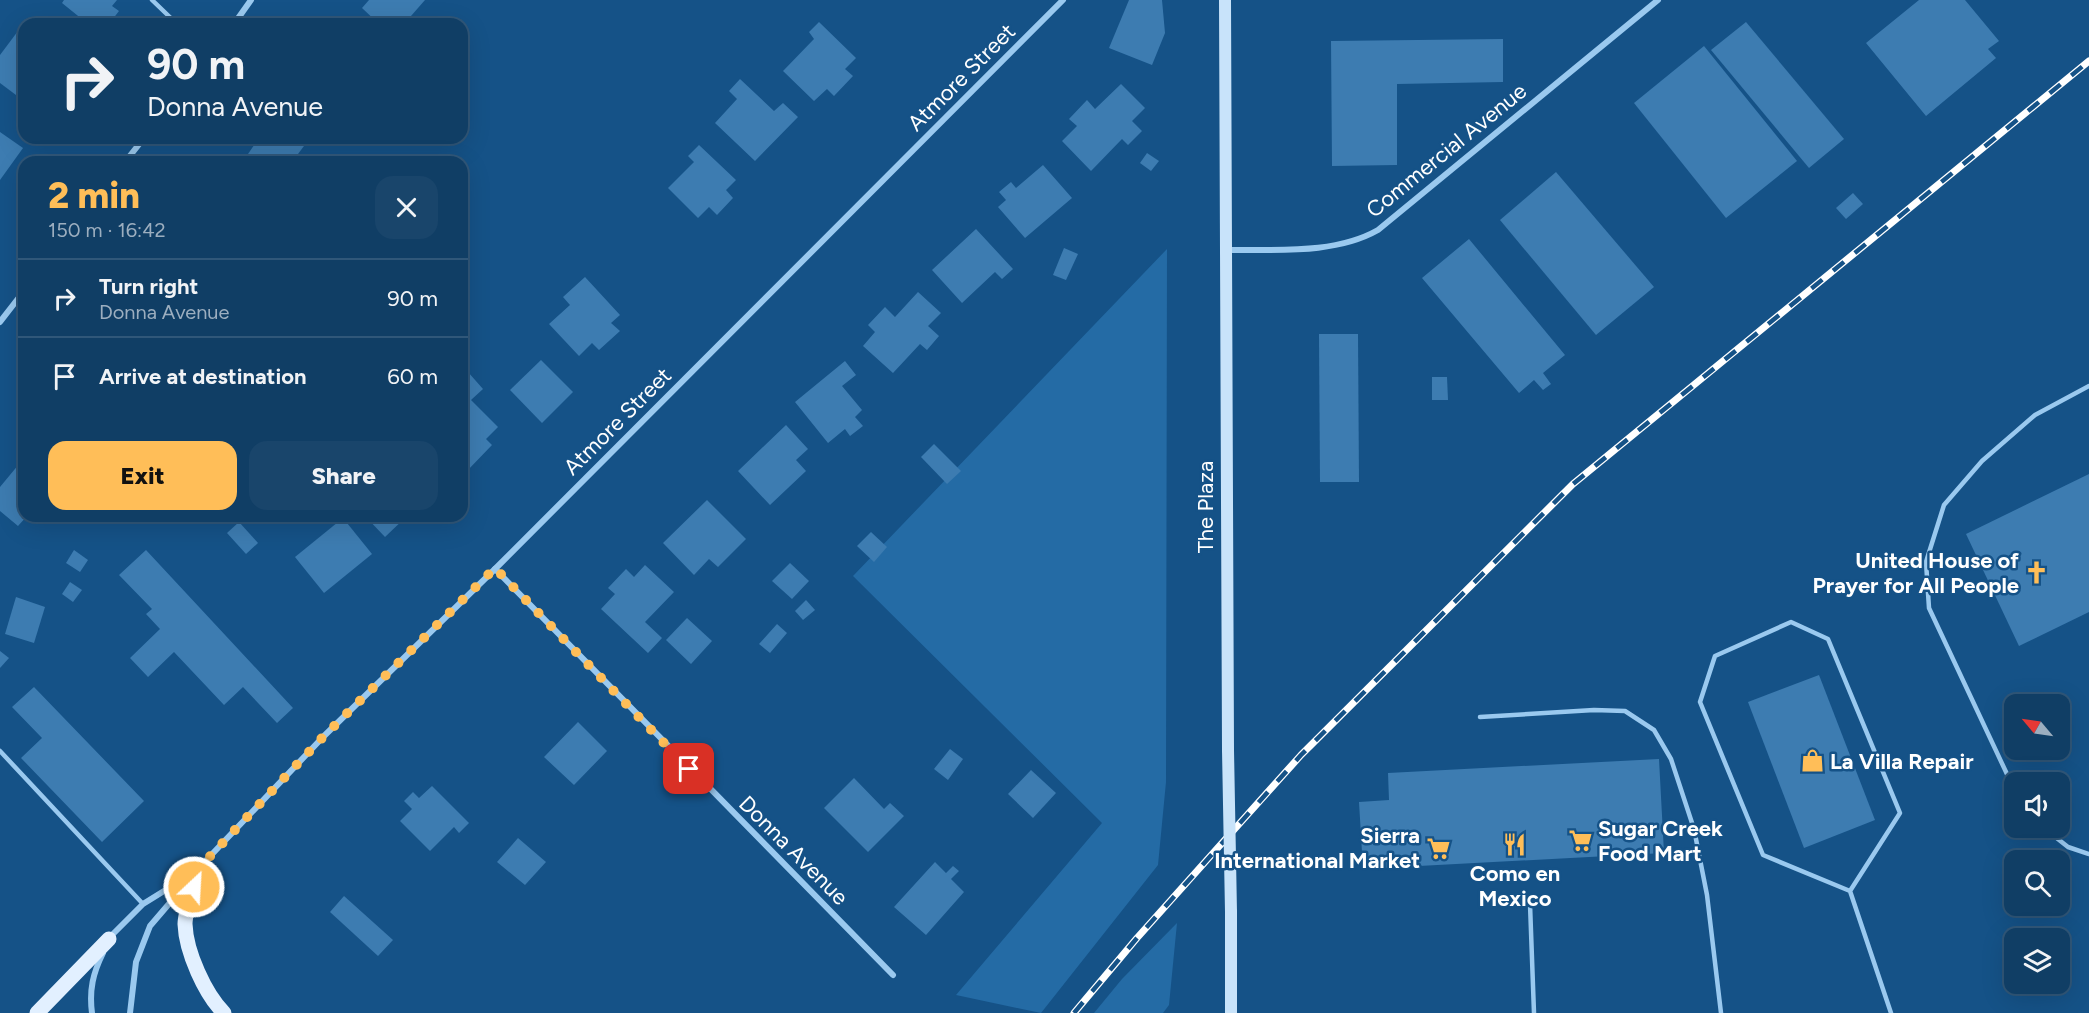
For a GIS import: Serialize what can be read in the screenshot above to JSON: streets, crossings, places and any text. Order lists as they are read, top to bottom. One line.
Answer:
{"streets":{"main road":["The Plaza"],"street":["Atmore Street","Commercial Avenue","Donna Avenue"]},"crossings":[["Atmore Street","Donna Avenue"],["Commercial Avenue","The Plaza"]],"places":{"church":["United House of Prayer for All People"],"shop":["La Villa Repair"],"supermarket":["Sugar Creek Food Mart","Sierra International Market"],"restaurant":["Como en Mexico"]},"north":"top left","page":{"turn":["90 m","Donna Avenue"],"heading":["2 min","150 m · 16:42"],"list":[{"name":"Turn right","note":"Donna Avenue","value":"90 m"},{"name":"Arrive at destination","value":"60 m"}],"buttons":["Exit","Share"]}}
